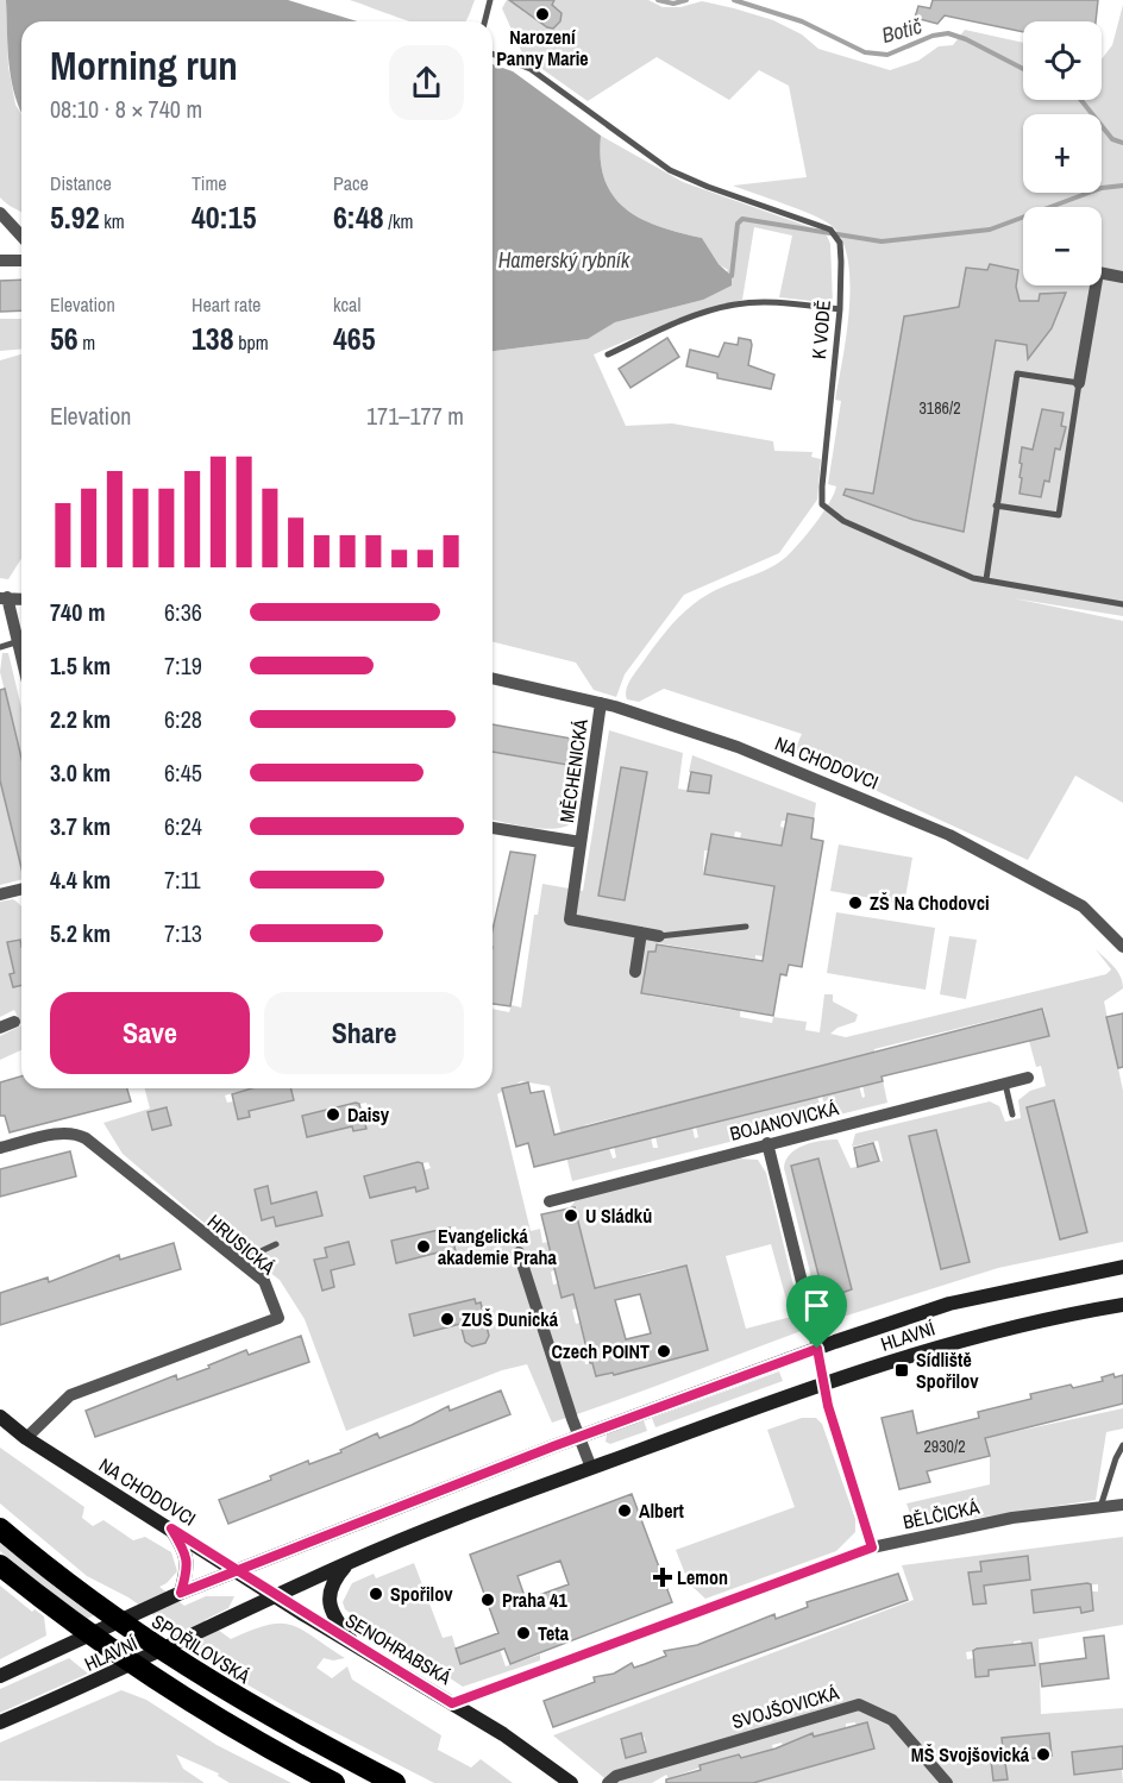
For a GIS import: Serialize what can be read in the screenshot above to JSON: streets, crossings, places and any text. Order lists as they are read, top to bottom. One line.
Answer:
{"streets":{"highway":["SPOŘILOVSKÁ"],"street":["NA CHODOVCI","MĚCHENICKÁ","BOJANOVICKÁ","HRUSICKÁ","HLAVNÍ","BĚLČICKÁ","SENOHRABSKÁ","SVOJŠOVICKÁ"],"lane":["K VODĚ"]},"crossings":[["NA CHODOVCI","MĚCHENICKÁ"],["NA CHODOVCI","HRUSICKÁ"],["NA CHODOVCI","HLAVNÍ"],["NA CHODOVCI","SENOHRABSKÁ"],["HLAVNÍ","SENOHRABSKÁ"],["BĚLČICKÁ","SENOHRABSKÁ"]],"water":["Botič","Hamerský rybník"],"places":{"other":["Narození Panny Marie","ZŠ Na Chodovci","Daisy","U Sládků","Evangelická akademie Praha","ZUŠ Dunická","Czech POINT","Albert","Spořilov","Praha 41","Teta","MŠ Svojšovická"],"transit":["Sídliště Spořilov"],"health":["Lemon"]},"house_numbers":["3186/2","2930/2"],"page":{"map_buttons":["+","−"],"heading":["Morning run","08:10 · 8 × 740 m"],"stats":[["Distance","5.92 km"],["Time","40:15"],["Pace","6:48 /km"],["Elevation","56 m"],["Heart rate","138 bpm"],["kcal","465"]],"chart":["Elevation","171–177 m"],"list":[{"name":"740 m","note":"6:36"},{"name":"1.5 km","note":"7:19"},{"name":"2.2 km","note":"6:28"},{"name":"3.0 km","note":"6:45"},{"name":"3.7 km","note":"6:24"},{"name":"4.4 km","note":"7:11"},{"name":"5.2 km","note":"7:13"}],"buttons":["Save","Share"]}}
